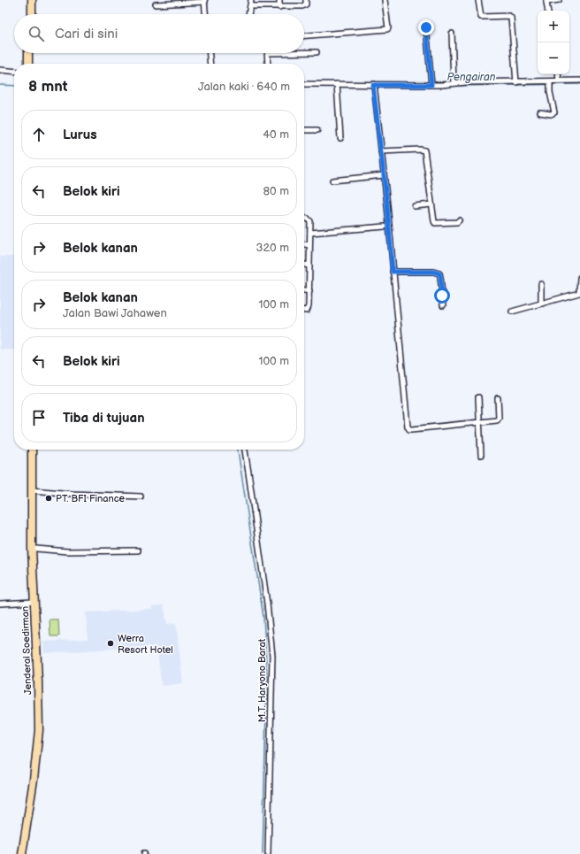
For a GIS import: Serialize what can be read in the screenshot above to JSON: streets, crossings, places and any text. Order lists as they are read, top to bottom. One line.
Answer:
{"streets":{"highway":["Jenderal Soedirman"],"street":["M.T. Haryono Barat"]},"water":["Pengairan"],"places":["PT. BFI Finance","Werra Resort Hotel"],"page":{"map_buttons":["+","−"],"search":"Cari di sini","heading":["8 mnt","Jalan kaki · 640 m"],"list":[["Lurus","40 m"],["Belok kiri","80 m"],["Belok kanan","320 m"],["Belok kanan","Jalan Bawi Jahawen","100 m"],["Belok kiri","100 m"],"Tiba di tujuan"]}}
